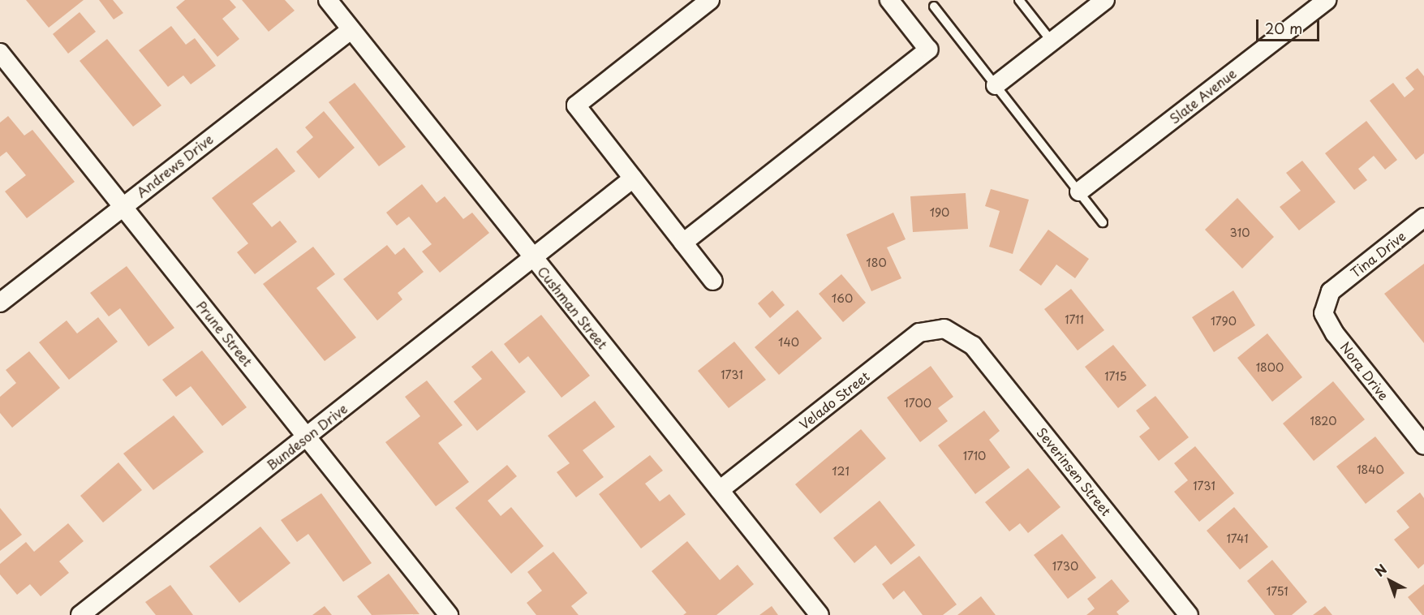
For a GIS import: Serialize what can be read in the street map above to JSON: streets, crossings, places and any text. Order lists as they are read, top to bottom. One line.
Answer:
{"streets":{"street":["Slate Avenue","Andrews Drive","Tina Drive","Cushman Street","Prune Street","Nora Drive","Velado Street","Bundeson Drive","Severinsen Street"]},"crossings":[["Andrews Drive","Cushman Street"],["Andrews Drive","Prune Street"],["Tina Drive","Nora Drive"],["Cushman Street","Velado Street"],["Cushman Street","Bundeson Drive"],["Prune Street","Bundeson Drive"],["Velado Street","Severinsen Street"]],"house_numbers":["190","310","180","160","1711","1790","140","1800","1731","1715","1700","1820","1710","1840","121","1731","1741","1730","1751"],"scale_bar":"20 m","north":"top left"}
